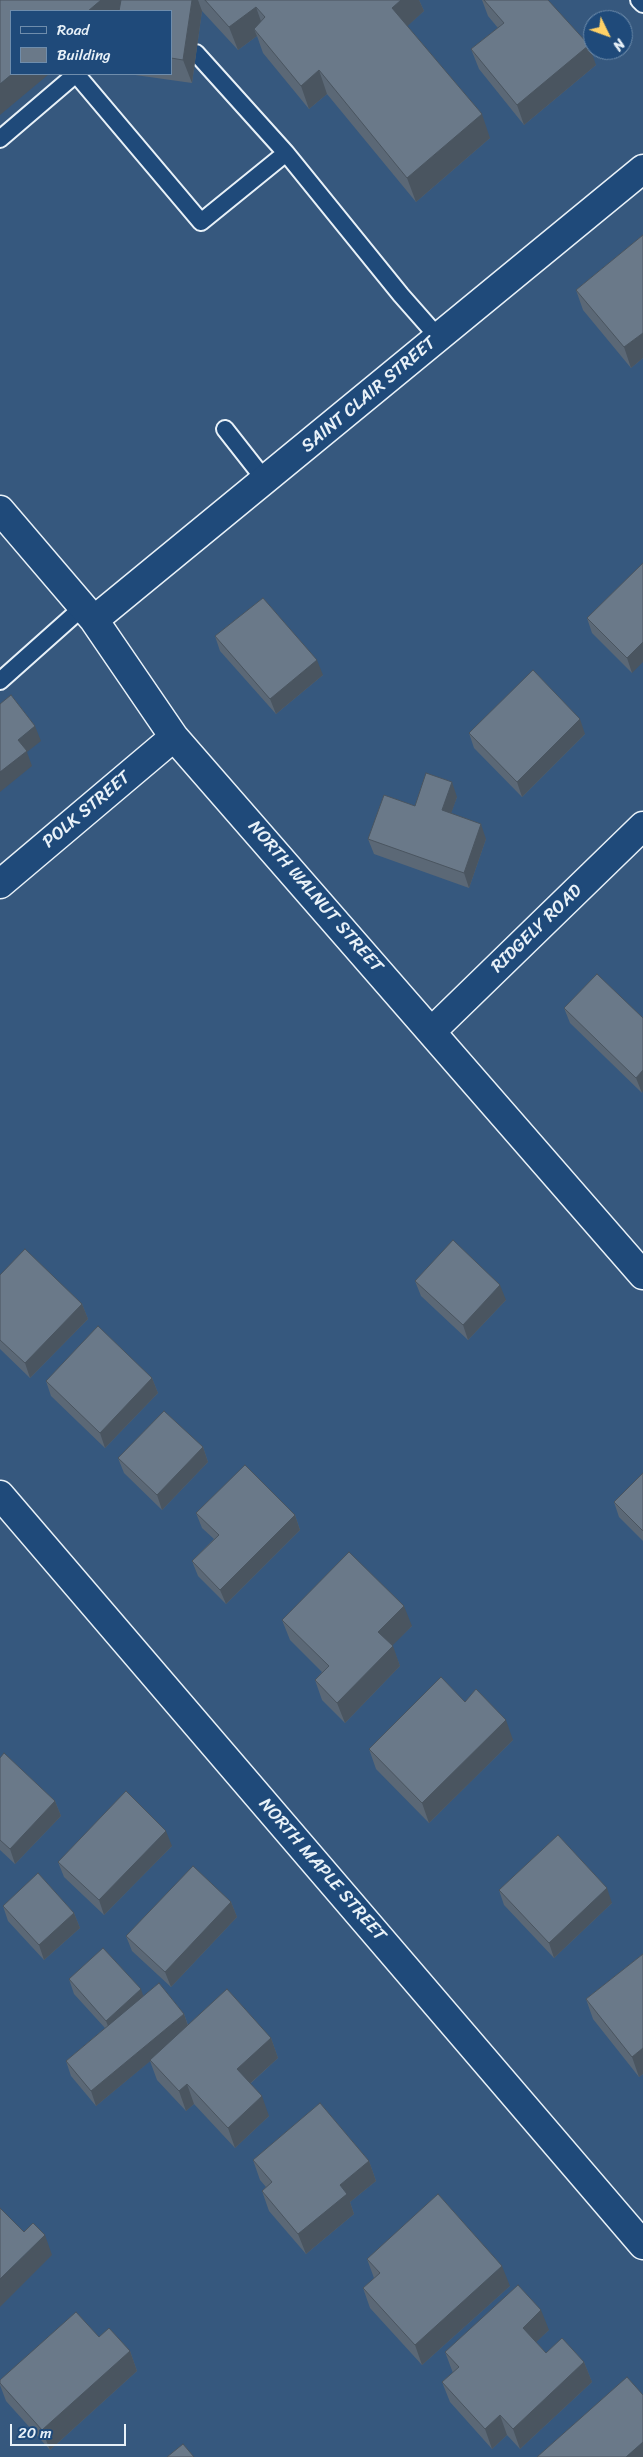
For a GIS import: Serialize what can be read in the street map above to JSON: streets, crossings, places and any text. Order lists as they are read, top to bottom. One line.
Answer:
{"streets":{"street":["SAINT CLAIR STREET","POLK STREET","NORTH WALNUT STREET","RIDGELY ROAD","NORTH MAPLE STREET"]},"crossings":[["SAINT CLAIR STREET","NORTH WALNUT STREET"],["POLK STREET","NORTH WALNUT STREET"],["NORTH WALNUT STREET","RIDGELY ROAD"]],"legend":["Road","Building"],"scale_bar":"20 m","north":"bottom right"}
